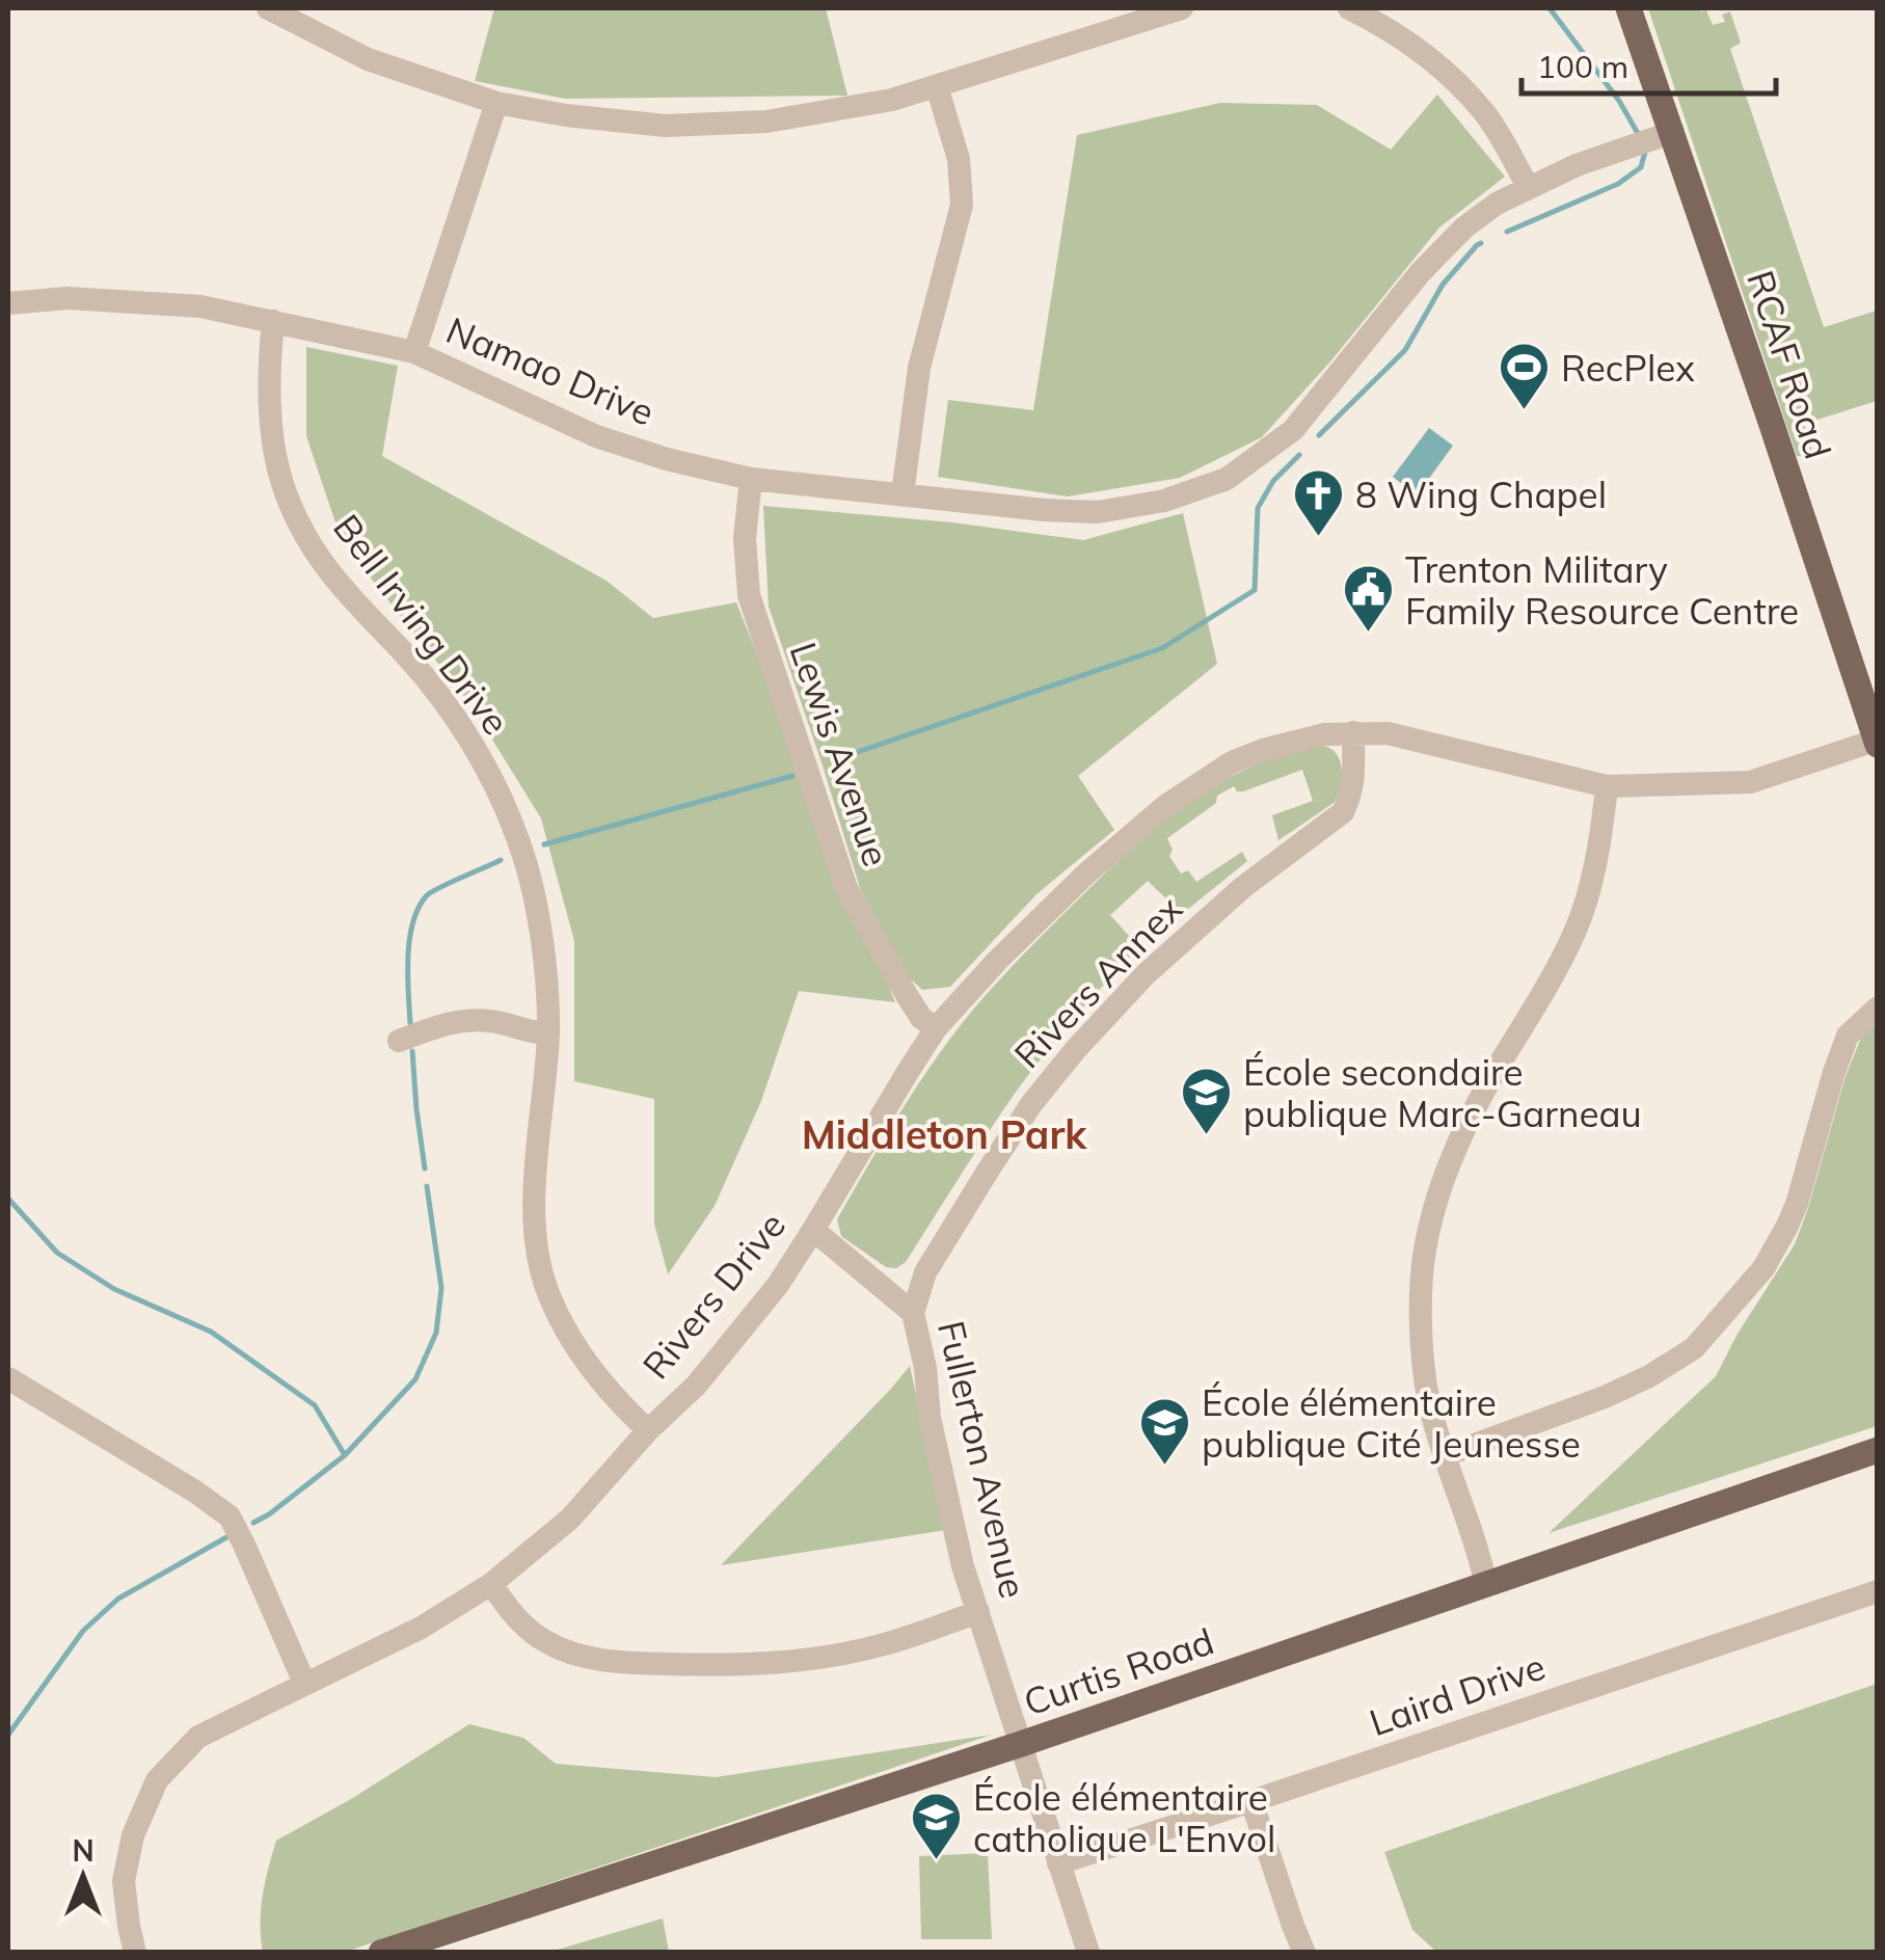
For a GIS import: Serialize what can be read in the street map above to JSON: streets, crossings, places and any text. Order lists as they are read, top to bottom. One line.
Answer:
{"streets":{"main road":["RCAF Road","Curtis Road"],"street":["Namao Drive","Bell Irving Drive","Lewis Avenue","Rivers Annex","Rivers Drive","Fullerton Avenue","Laird Drive"]},"crossings":[["RCAF Road","Namao Drive"],["RCAF Road","Rivers Drive"],["Namao Drive","Bell Irving Drive"],["Namao Drive","Lewis Avenue"],["Bell Irving Drive","Rivers Drive"],["Lewis Avenue","Rivers Drive"],["Rivers Annex","Rivers Drive"],["Rivers Annex","Fullerton Avenue"],["Rivers Drive","Fullerton Avenue"],["Fullerton Avenue","Curtis Road"],["Fullerton Avenue","Laird Drive"]],"districts":["Middleton Park"],"places":{"sports":["RecPlex"],"church":["8 Wing Chapel"],"public building":["Trenton Military Family Resource Centre"],"school or university":["École secondaire publique Marc-Garneau","École élémentaire publique Cité Jeunesse","École élémentaire catholique L'Envol"]},"scale_bar":"100 m","north":"top"}
